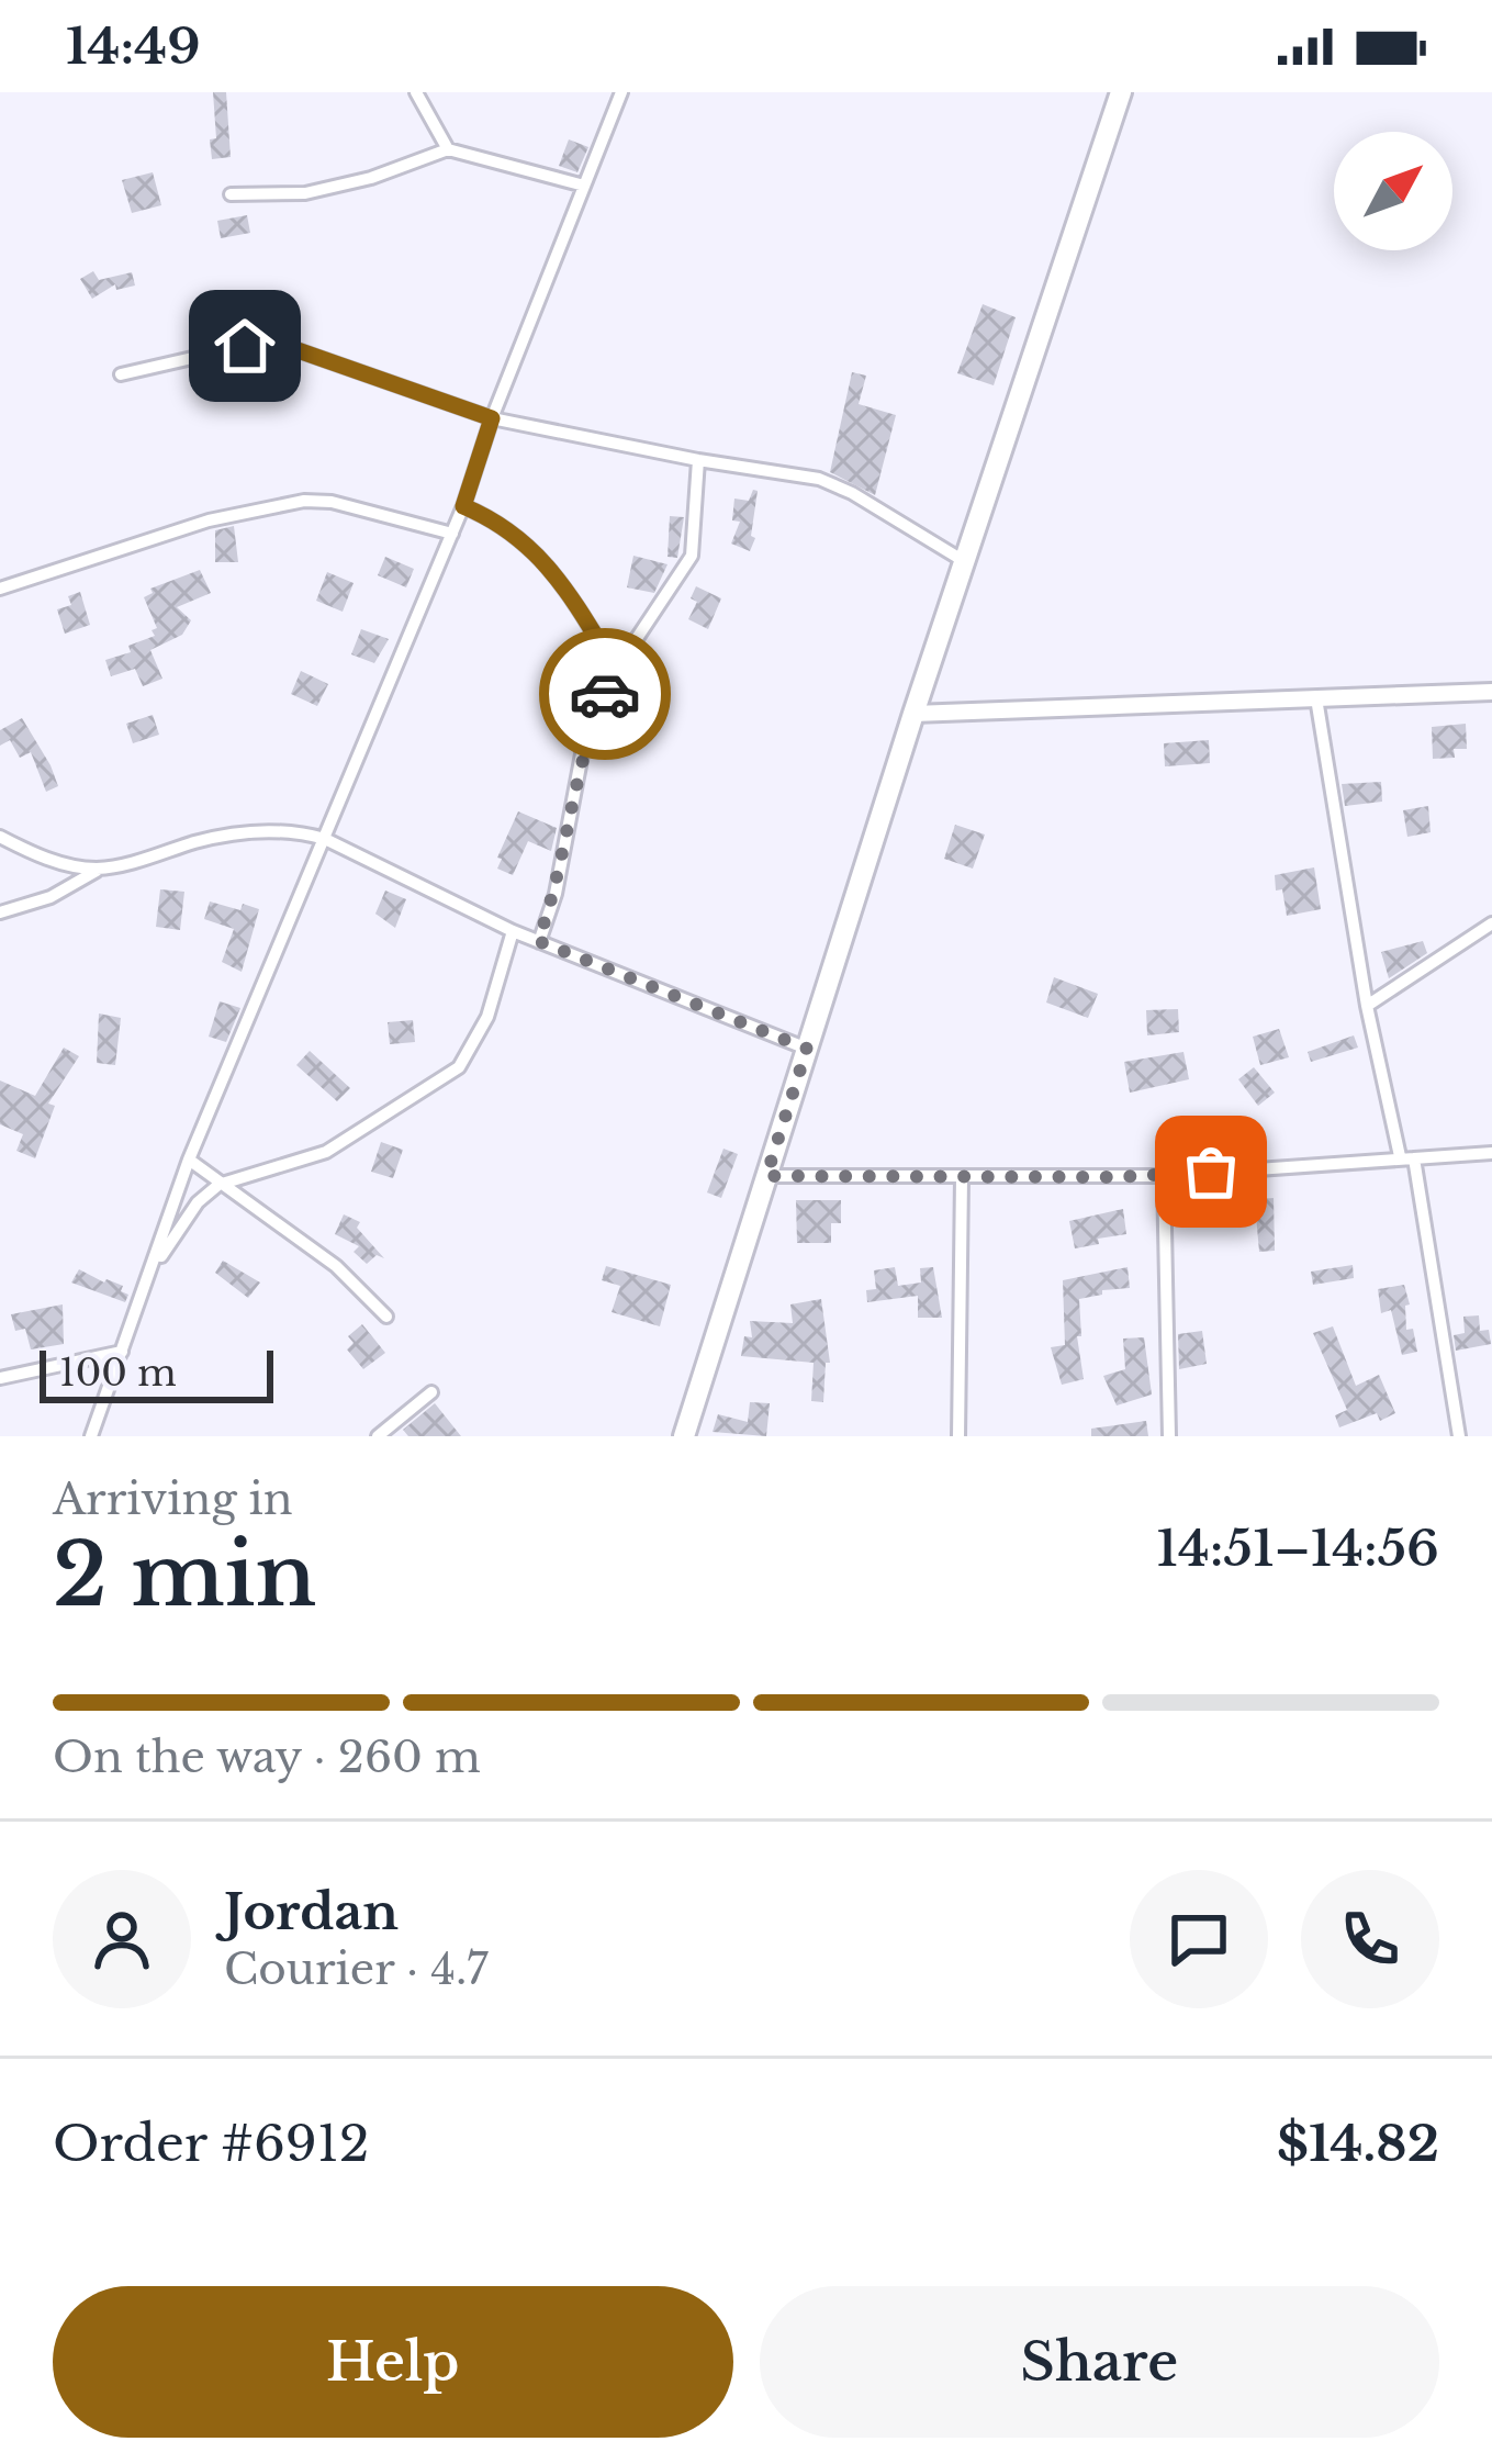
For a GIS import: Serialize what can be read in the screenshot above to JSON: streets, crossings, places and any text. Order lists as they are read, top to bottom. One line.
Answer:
{"scale_bar":"100 m","north":"top right","page":{"status":"14:49","scale":"100 m","heading":["2 min","Arriving in","14:51–14:56"],"panel":["Jordan","Courier · 4.7","Order #6912","$14.82"],"bar":"On the way · 260 m","buttons":["Help","Share"]}}
